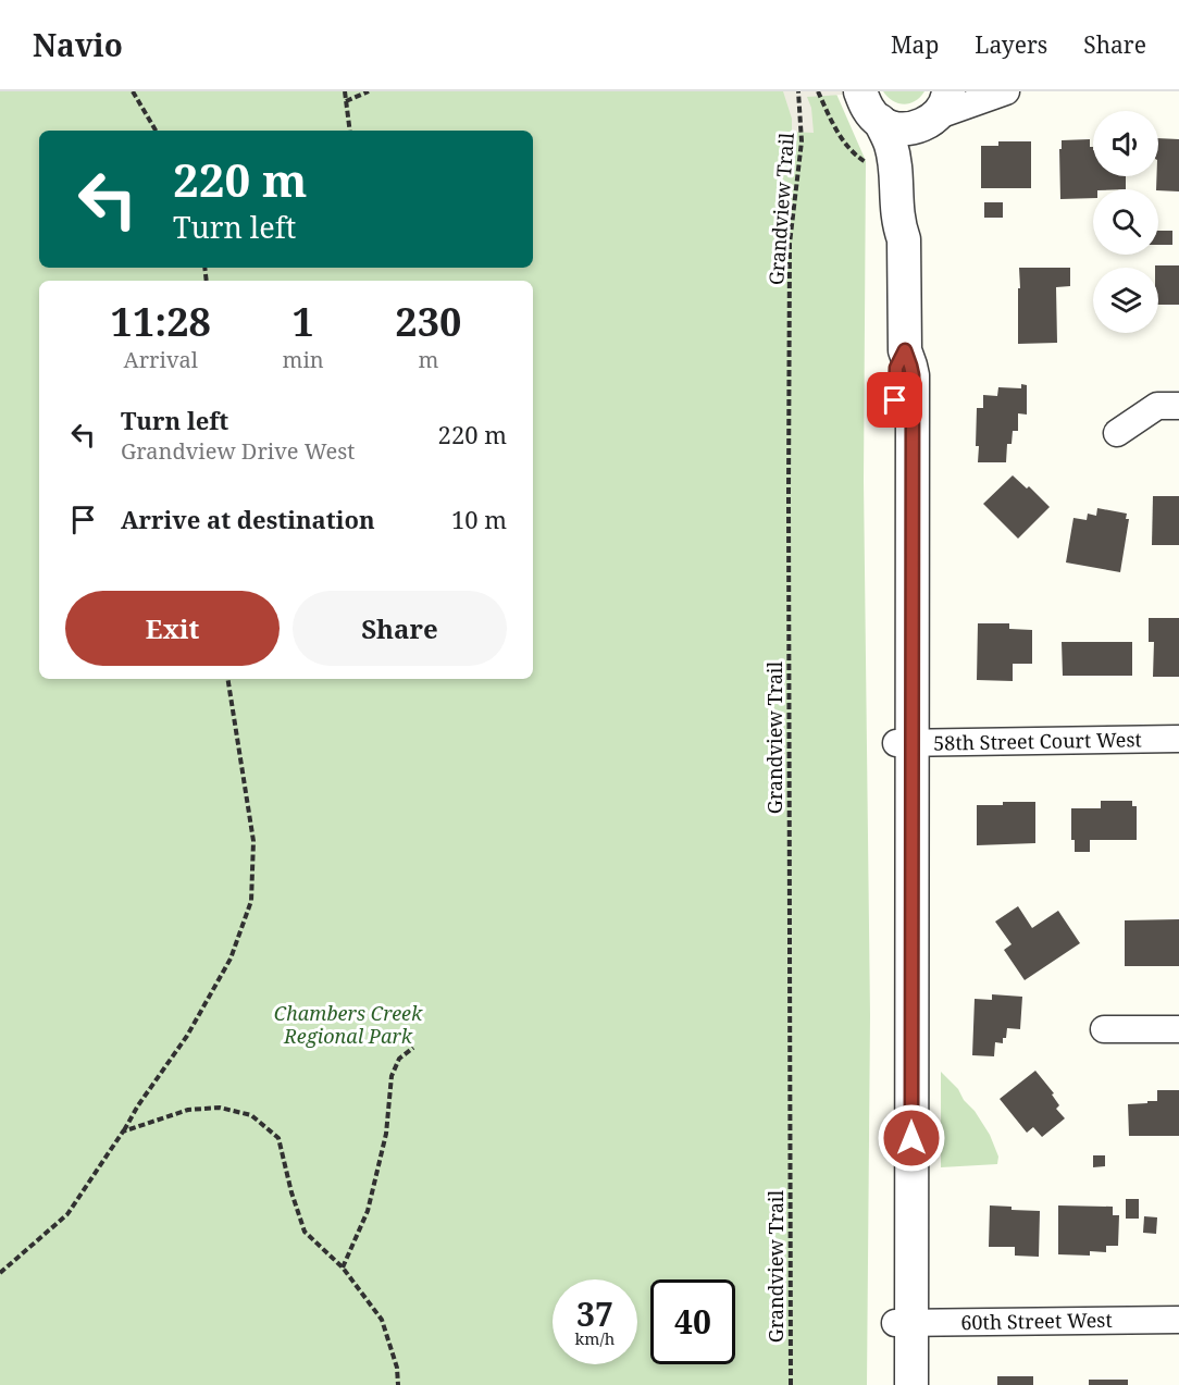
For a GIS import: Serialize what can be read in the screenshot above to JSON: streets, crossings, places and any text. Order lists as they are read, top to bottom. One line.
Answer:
{"streets":{"street":["58th Street Court West","60th Street West"],"path":["Grandview Trail"]},"parks":["Chambers Creek Regional Park"],"page":{"header":"Navio","nav":["Map","Layers","Share"],"turn":["220 m","Turn left"],"eta":["11:28","Arrival","1","min","230","m"],"list":[{"name":"Turn left","note":"Grandview Drive West","value":"220 m"},{"name":"Arrive at destination","value":"10 m"}],"buttons":["Exit","Share"],"speed":"37 km/h","limit":"40"}}
